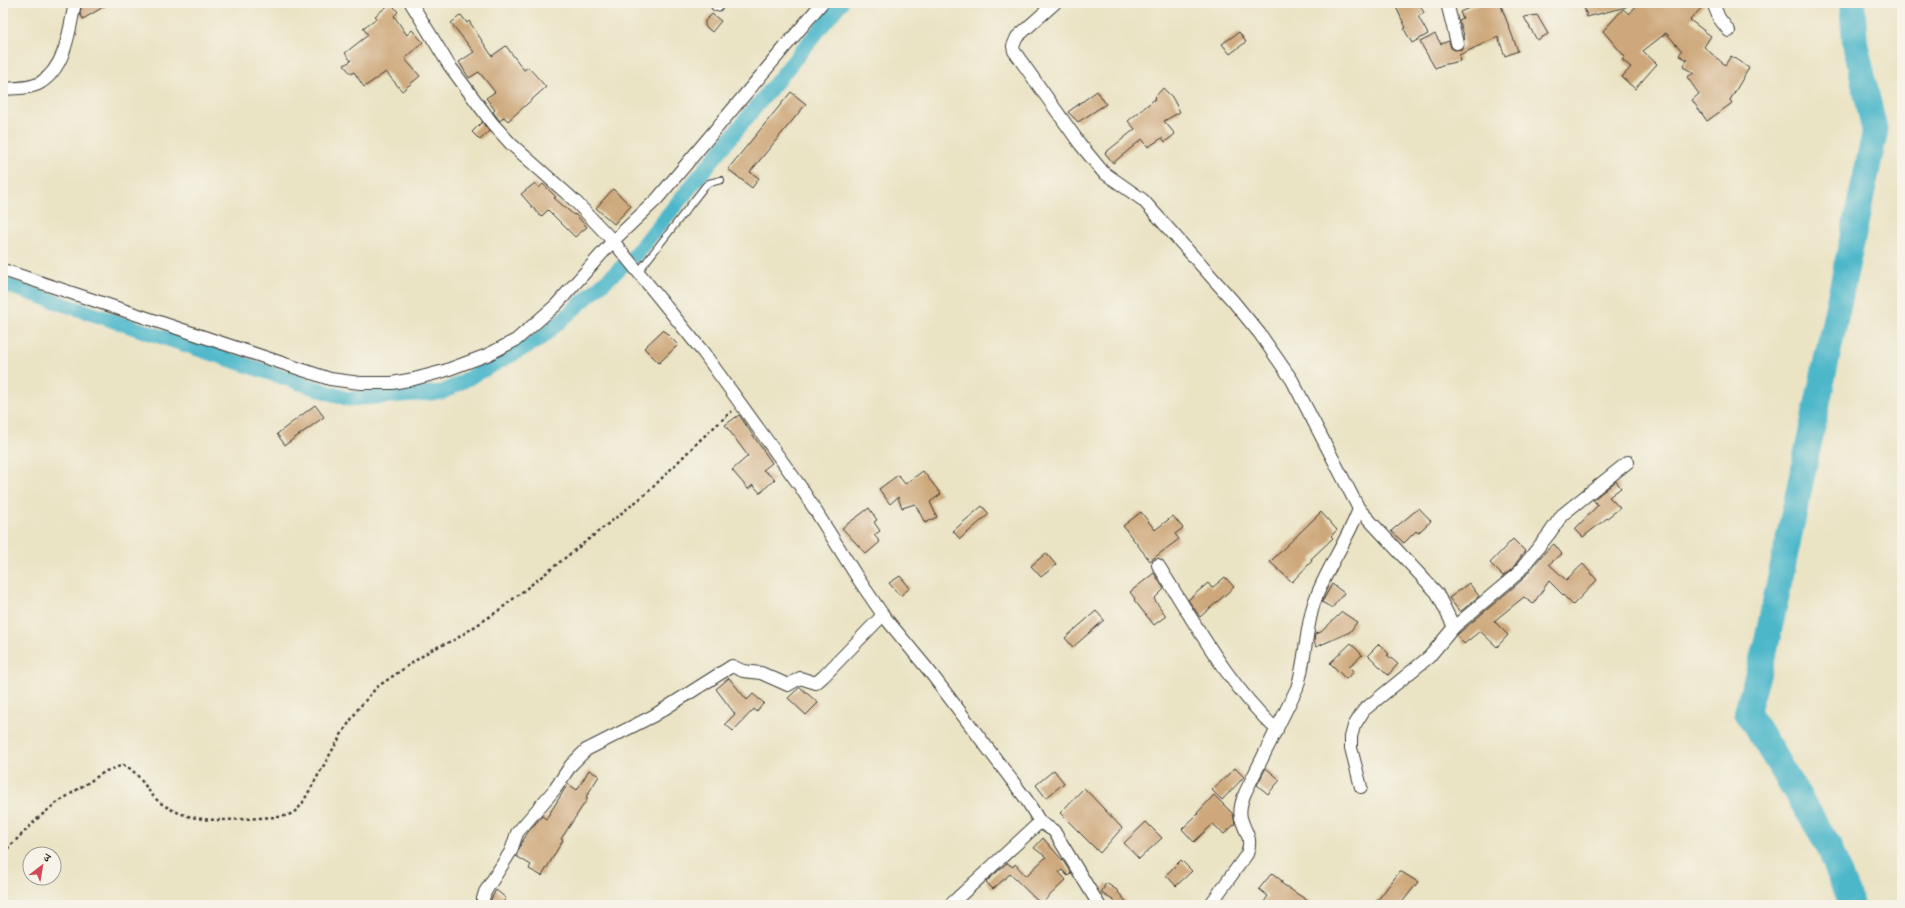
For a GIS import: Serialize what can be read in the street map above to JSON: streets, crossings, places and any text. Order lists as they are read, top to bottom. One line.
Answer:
{"north":"top right"}
